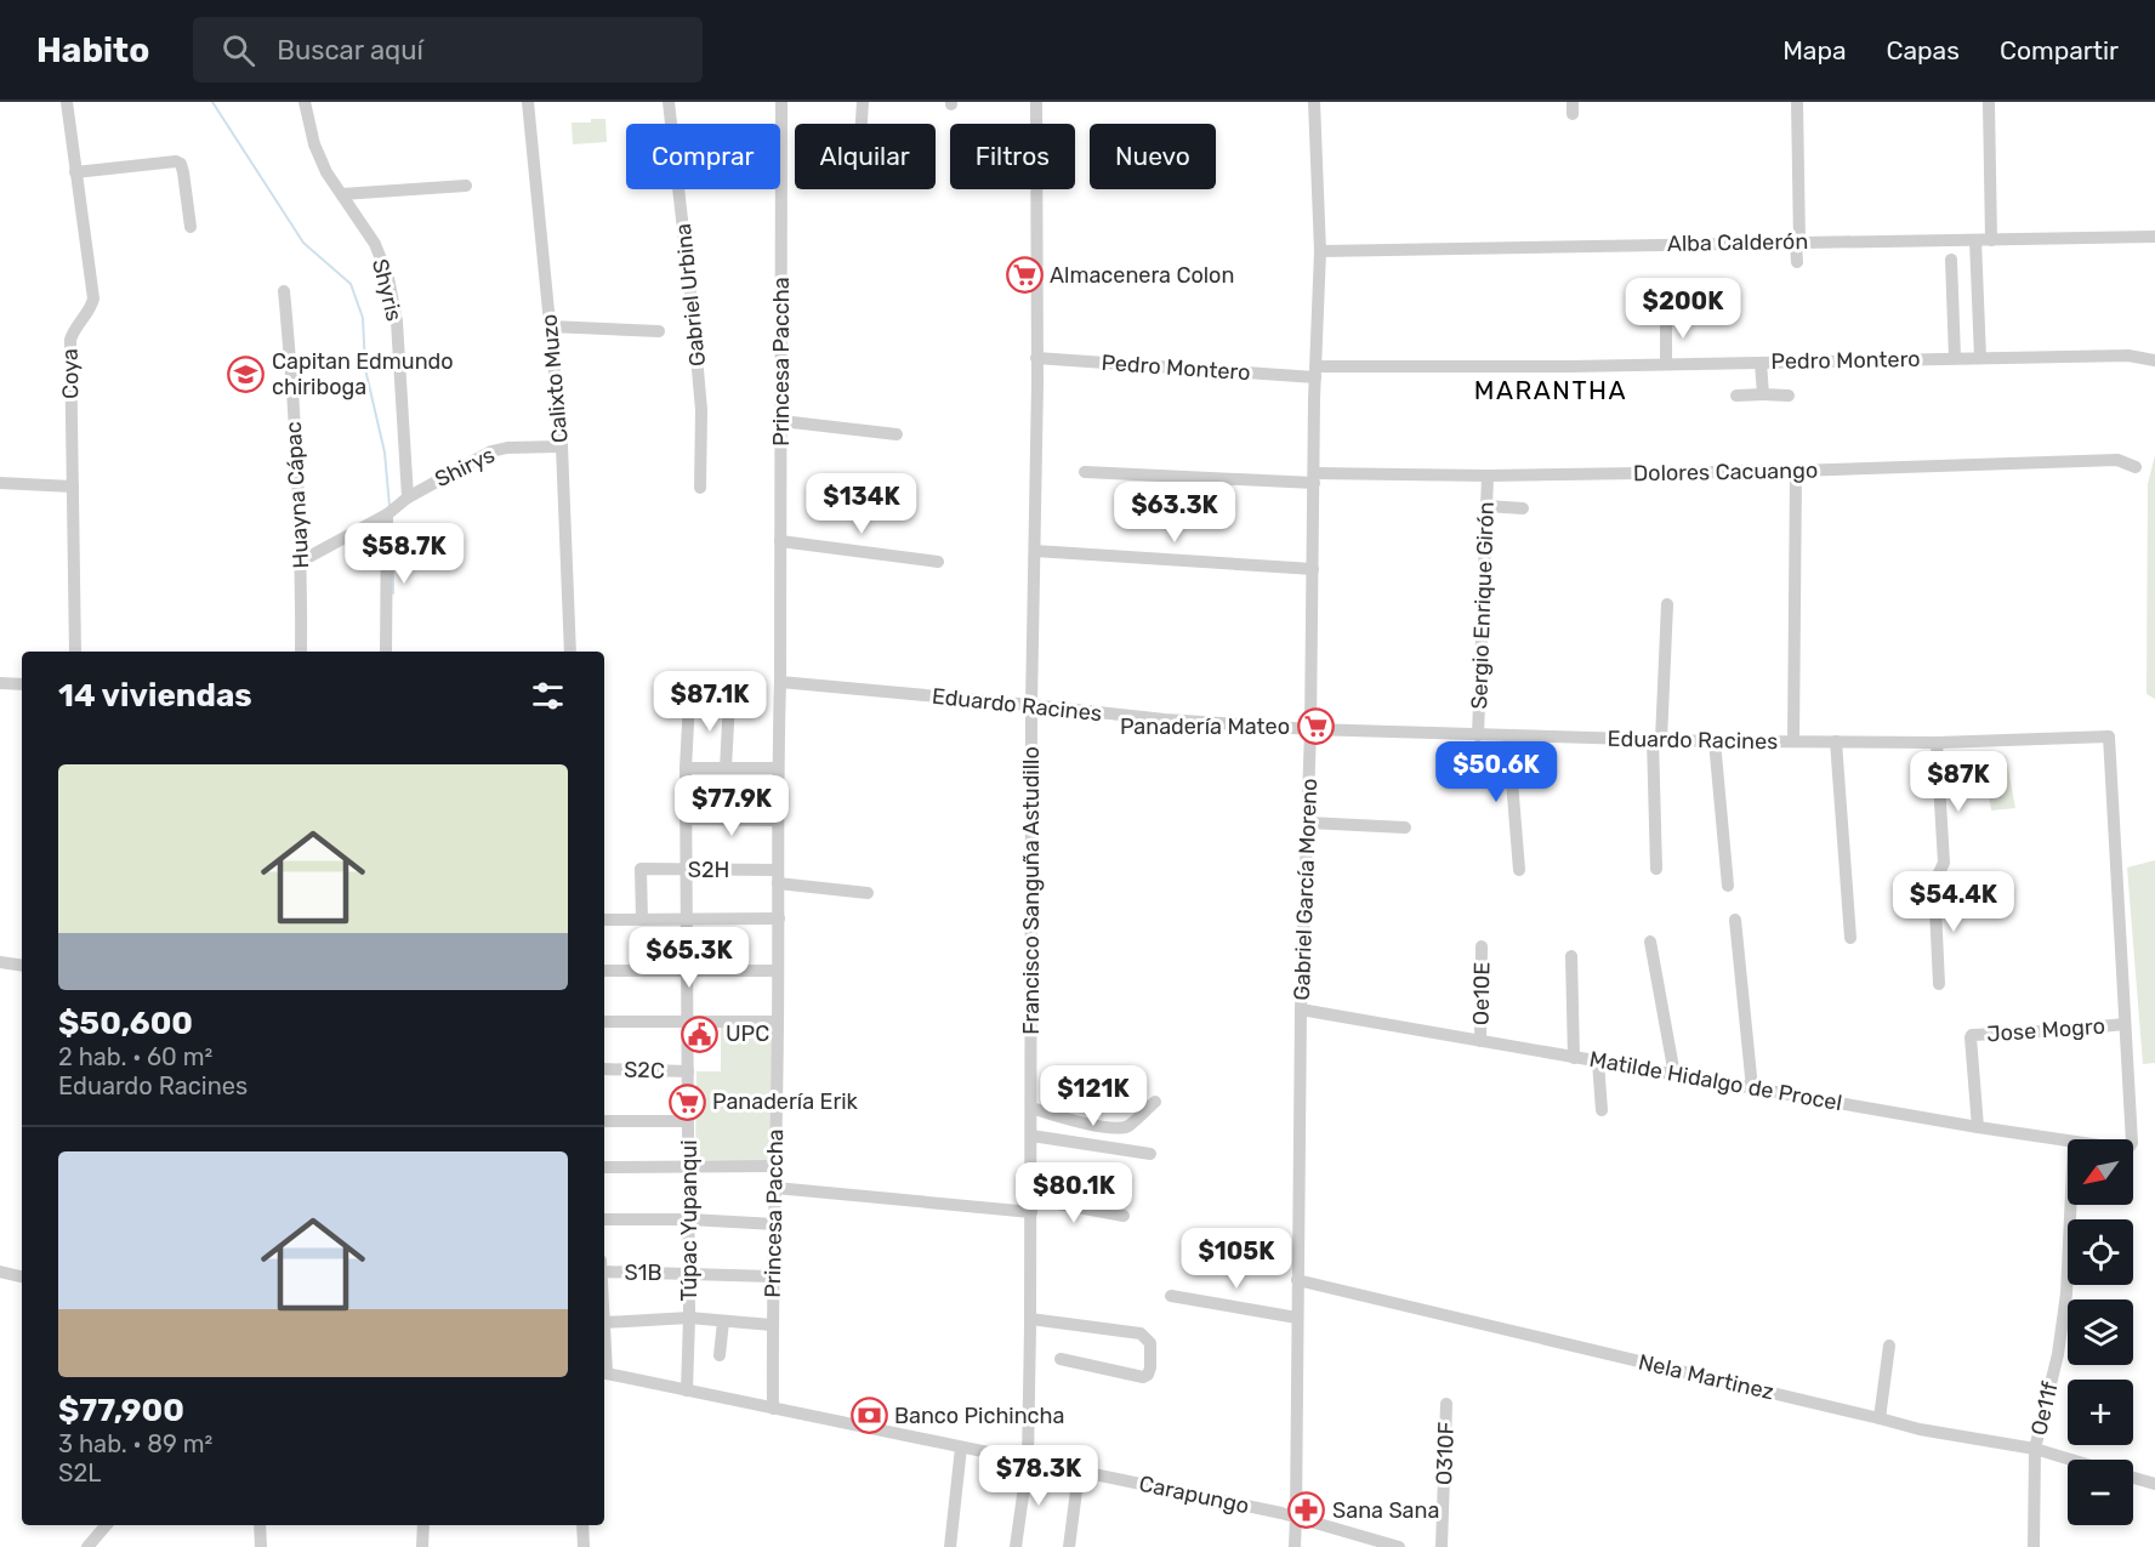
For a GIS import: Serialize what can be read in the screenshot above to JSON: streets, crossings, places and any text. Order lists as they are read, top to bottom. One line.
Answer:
{"streets":{"street":["Alba Calderón","Shyris","Gabriel Urbina","Pedro Montero","Princesa Paccha","Coya","Calixto Muzo","Shirys","Dolores Cacuango","Huayna Cápac","Sergio Enrique Girón","Eduardo Racines","S2H","Gabriel García Moreno","Francisco Sanguña Astudillo","Oe10E","Jose Mogro","S2C","Matilde Hidalgo de Procel","Túpac Yupanqui","S1B","Nela Martinez","Oe11f","O310F","Carapungo"]},"crossings":[["Alba Calderón","Gabriel García Moreno"],["Shyris","Shirys"],["Pedro Montero","Gabriel García Moreno"],["Pedro Montero","Francisco Sanguña Astudillo"],["Princesa Paccha","Eduardo Racines"],["Princesa Paccha","S2H"],["Princesa Paccha","S1B"],["Princesa Paccha","Carapungo"],["Calixto Muzo","Shirys"],["Shirys","Huayna Cápac"],["Dolores Cacuango","Sergio Enrique Girón"],["Dolores Cacuango","Gabriel García Moreno"],["Sergio Enrique Girón","Eduardo Racines"],["Eduardo Racines","Gabriel García Moreno"],["Eduardo Racines","Francisco Sanguña Astudillo"],["Eduardo Racines","Jose Mogro"],["S2H","Túpac Yupanqui"],["Gabriel García Moreno","Matilde Hidalgo de Procel"],["Gabriel García Moreno","Nela Martinez"],["Gabriel García Moreno","Carapungo"],["Francisco Sanguña Astudillo","Carapungo"],["Oe10E","Matilde Hidalgo de Procel"],["Jose Mogro","Matilde Hidalgo de Procel"],["S2C","Túpac Yupanqui"],["Túpac Yupanqui","S1B"],["Túpac Yupanqui","Carapungo"],["Nela Martinez","Oe11f"]],"districts":["MARANTHA"],"places":{"supermarket":["Almacenera Colon","Panadería Mateo","Panadería Erik"],"school or university":["Capitan Edmundo chiriboga"],"public building":["UPC"],"bank":["Banco Pichincha"],"pharmacy":["Sana Sana"]},"north":"bottom left","page":{"header":"Habito","search":"Buscar aquí","nav":["Mapa","Capas","Compartir"],"chip":["Comprar","Alquilar","Filtros","Nuevo"],"price":["$200K","$134K","$63.3K","$58.7K","$87.1K","$50.6K","$87K","$77.9K","$54.4K","$65.3K","$121K","$80.1K","$105K","$78.3K"],"heading":"14 viviendas","list":[{"name":"$50,600","note":"2 hab. · 60 m² · Eduardo Racines"},{"name":"$77,900","note":"3 hab. · 89 m² · S2L"}],"map_buttons":["+","−"]}}
